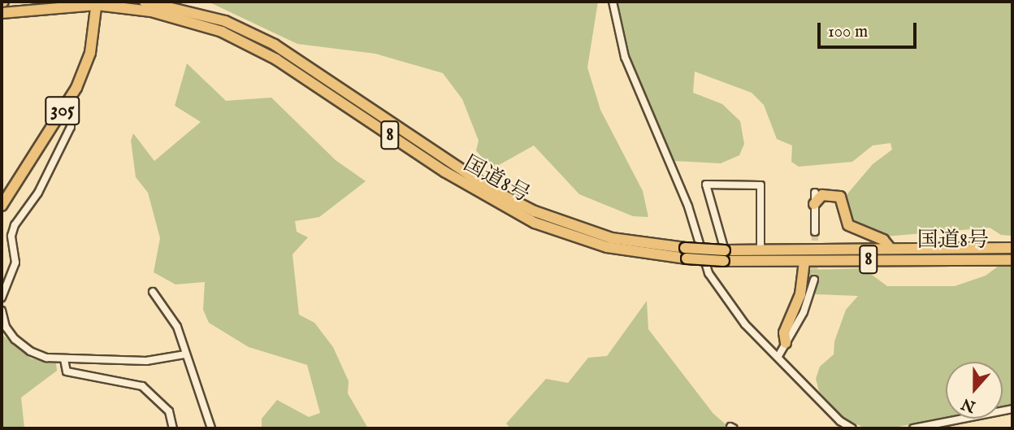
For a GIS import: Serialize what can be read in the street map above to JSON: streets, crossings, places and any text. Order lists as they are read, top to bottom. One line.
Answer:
{"streets":{"highway":["305","8","国道8号"]},"crossings":[["305","国道8号"]],"scale_bar":"100 m","north":"bottom"}
